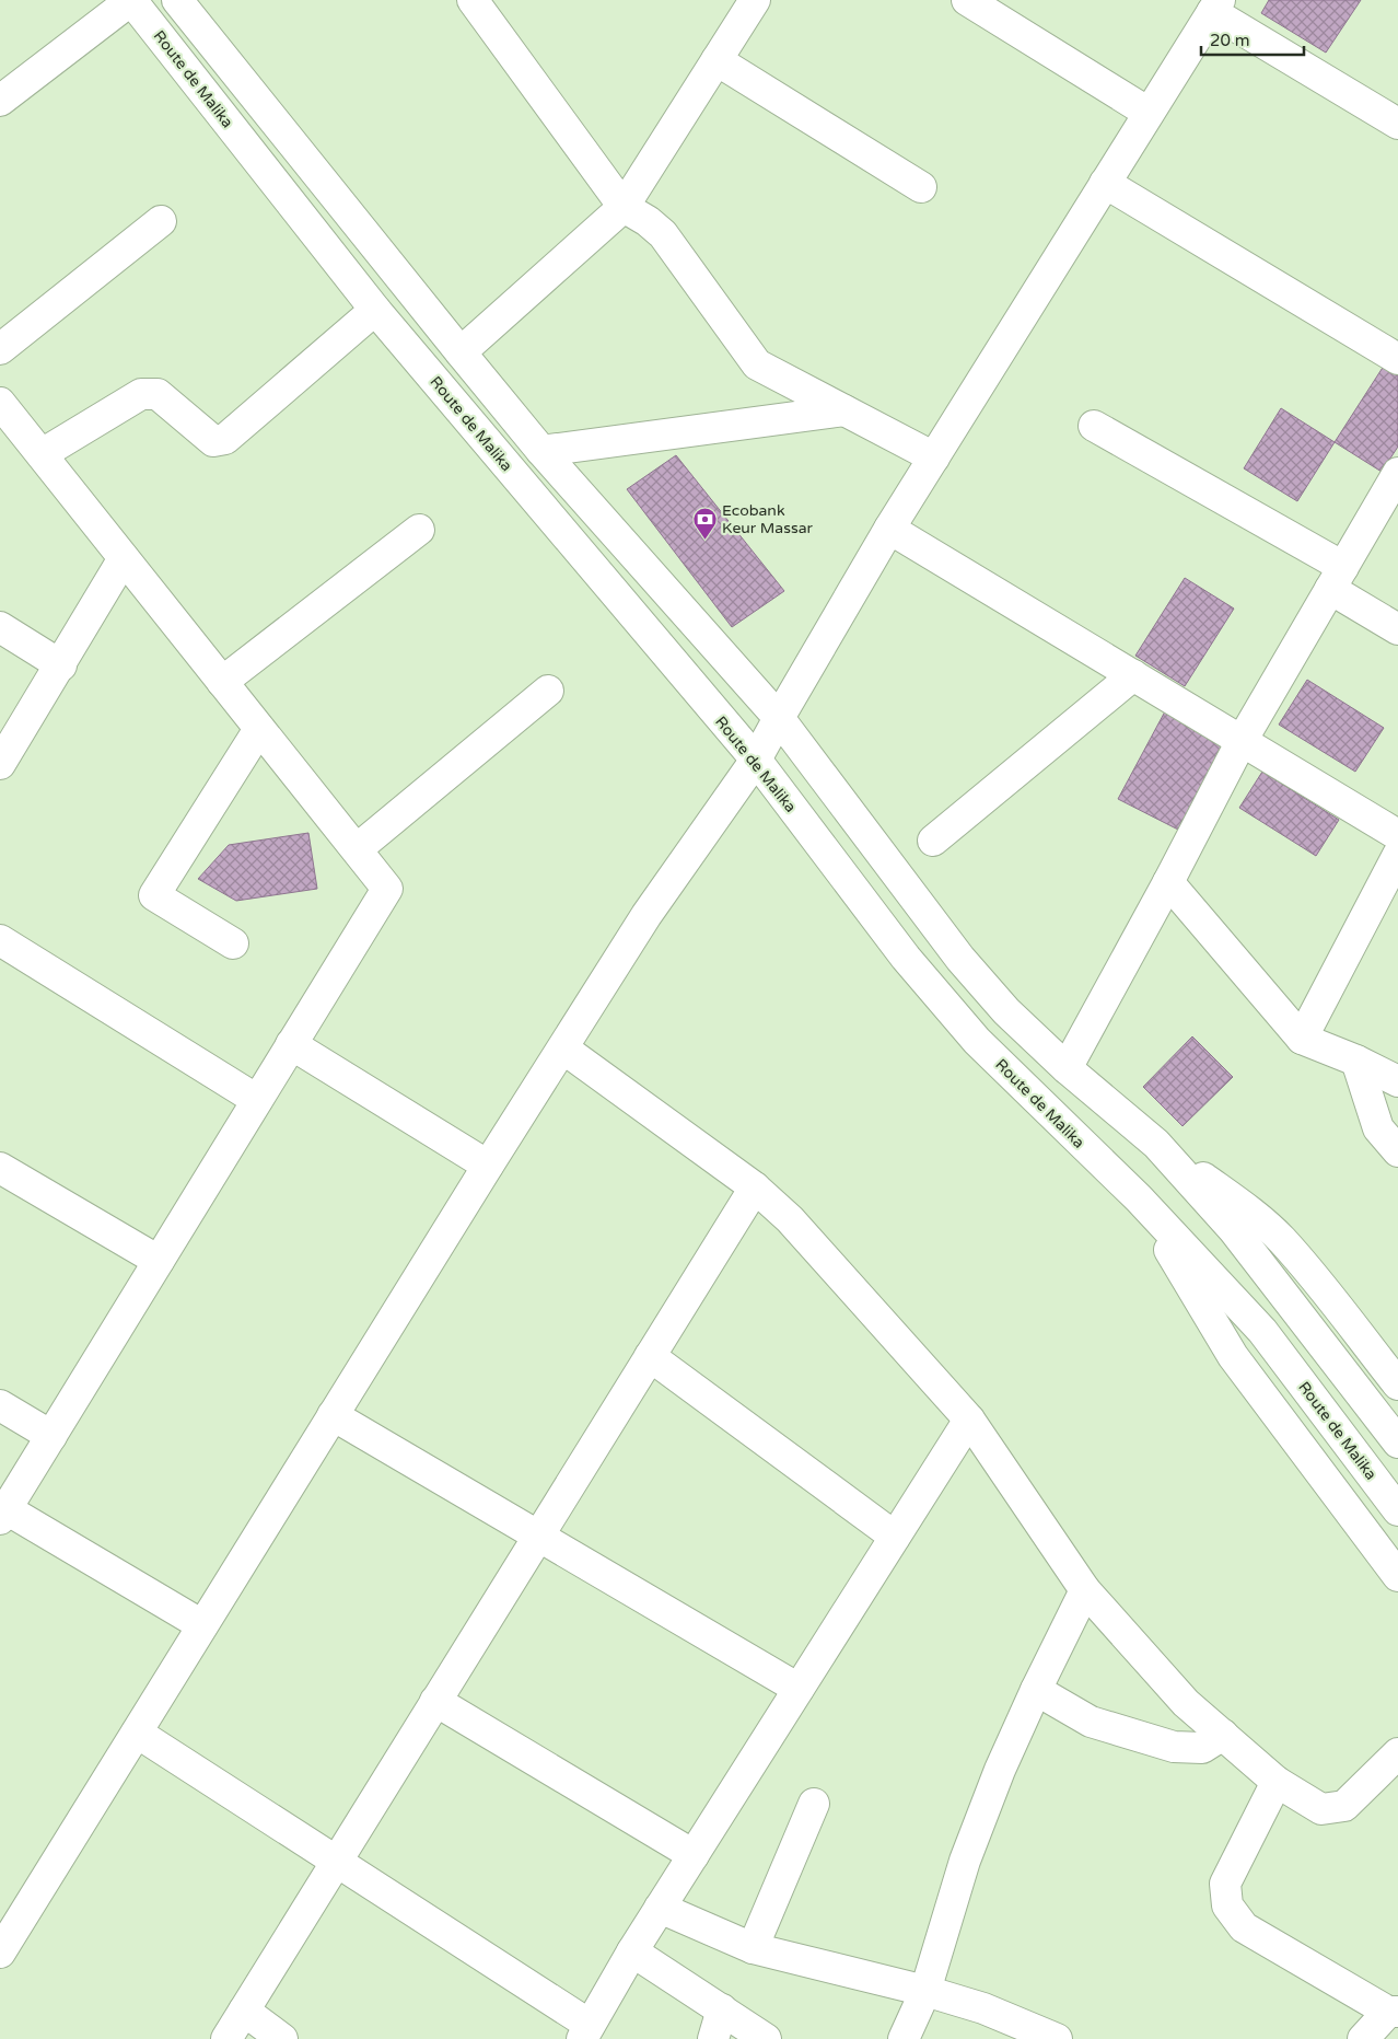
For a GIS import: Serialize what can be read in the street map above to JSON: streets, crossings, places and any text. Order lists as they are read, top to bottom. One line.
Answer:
{"streets":{"street":["Route de Malika"]},"places":{"bank":["Ecobank Keur Massar"]},"scale_bar":"20 m"}
